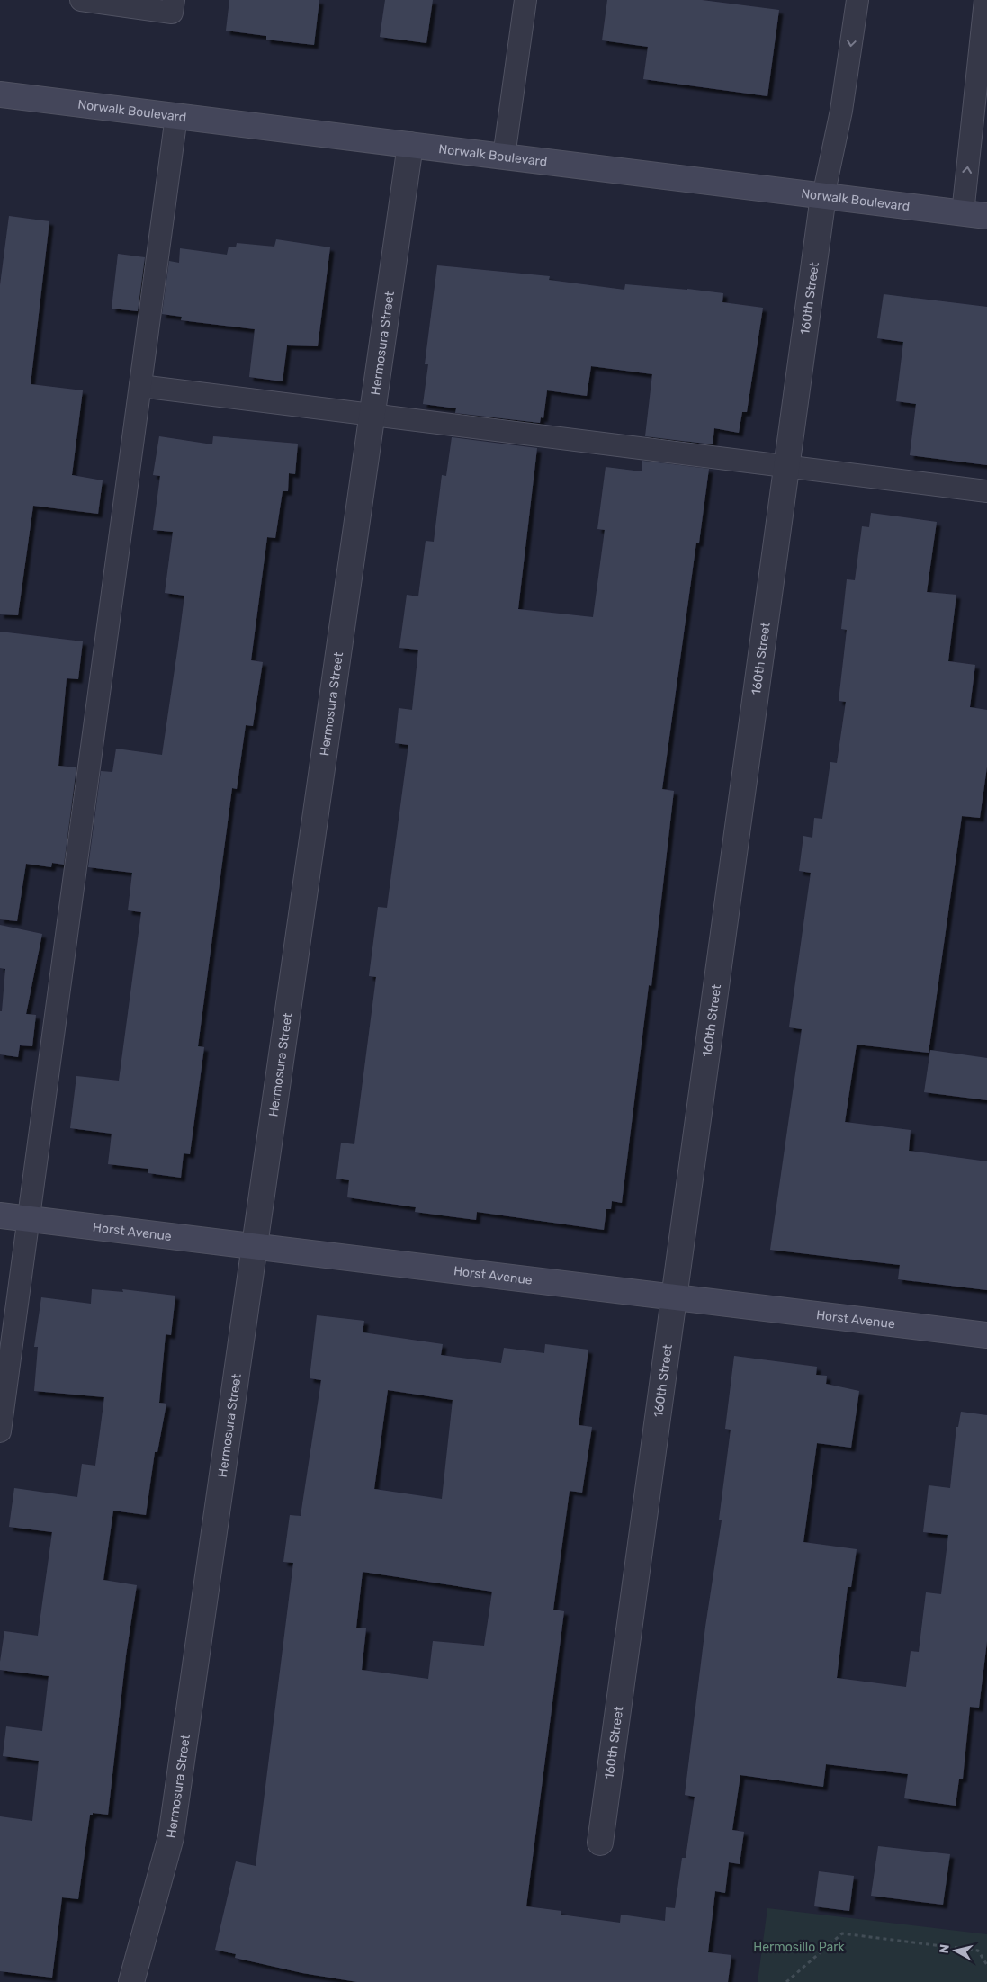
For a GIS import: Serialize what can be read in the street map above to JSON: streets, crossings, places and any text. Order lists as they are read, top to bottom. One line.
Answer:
{"streets":{"street":["Norwalk Boulevard","160th Street","Hermosura Street","Horst Avenue"]},"crossings":[["Norwalk Boulevard","160th Street"],["Norwalk Boulevard","Hermosura Street"],["160th Street","Horst Avenue"],["Hermosura Street","Horst Avenue"]],"parks":["Hermosillo Park"],"north":"left"}
